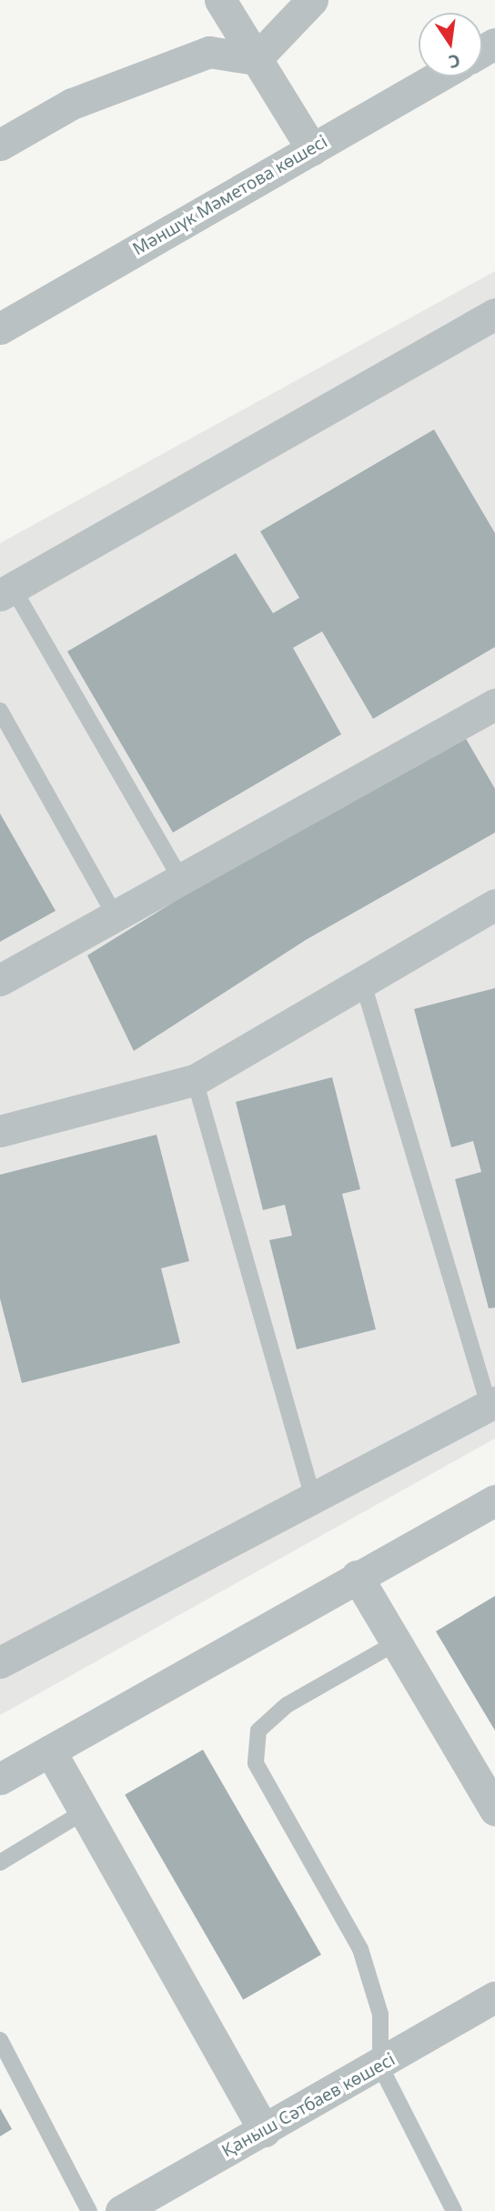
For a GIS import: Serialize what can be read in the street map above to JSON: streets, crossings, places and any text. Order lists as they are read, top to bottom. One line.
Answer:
{"streets":{"street":["Мәншүк Мәметова көшесі","Қаныш Сәтбаев көшесі"]},"north":"bottom"}
